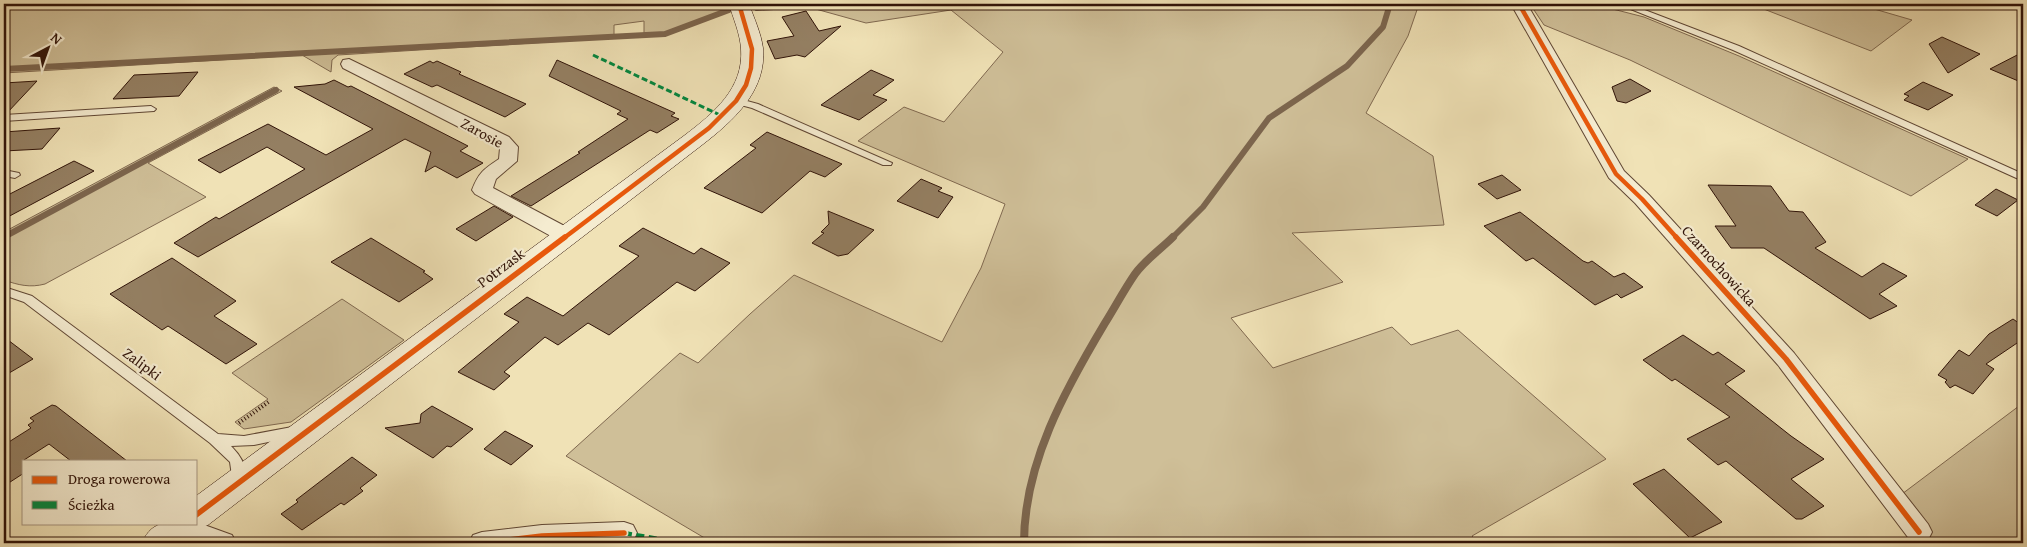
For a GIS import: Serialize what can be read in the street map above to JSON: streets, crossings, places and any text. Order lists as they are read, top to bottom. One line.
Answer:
{"streets":{"street":["Zarosie","Czarnochowicka","Potrzask"],"lane":["Zalipki"]},"crossings":[["Zarosie","Potrzask"],["Potrzask","Zalipki"]],"legend":["Droga rowerowa","Ścieżka"],"north":"top right"}
